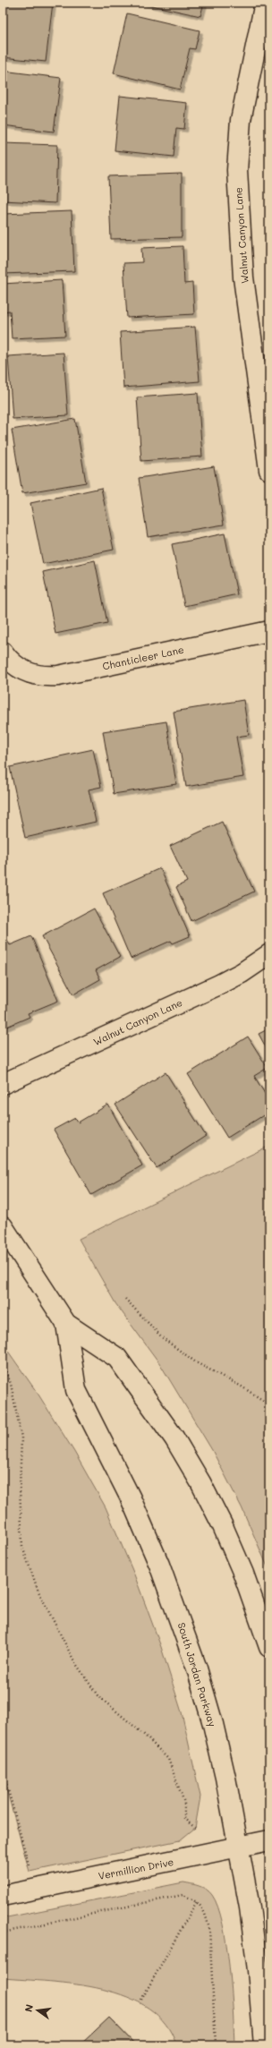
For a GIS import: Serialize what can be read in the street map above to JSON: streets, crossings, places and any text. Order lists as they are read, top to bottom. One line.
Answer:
{"streets":{"street":["Walnut Canyon Lane","Chanticleer Lane","South Jordan Parkway","Vermillion Drive"]},"crossings":[["South Jordan Parkway","Vermillion Drive"]],"north":"left"}
